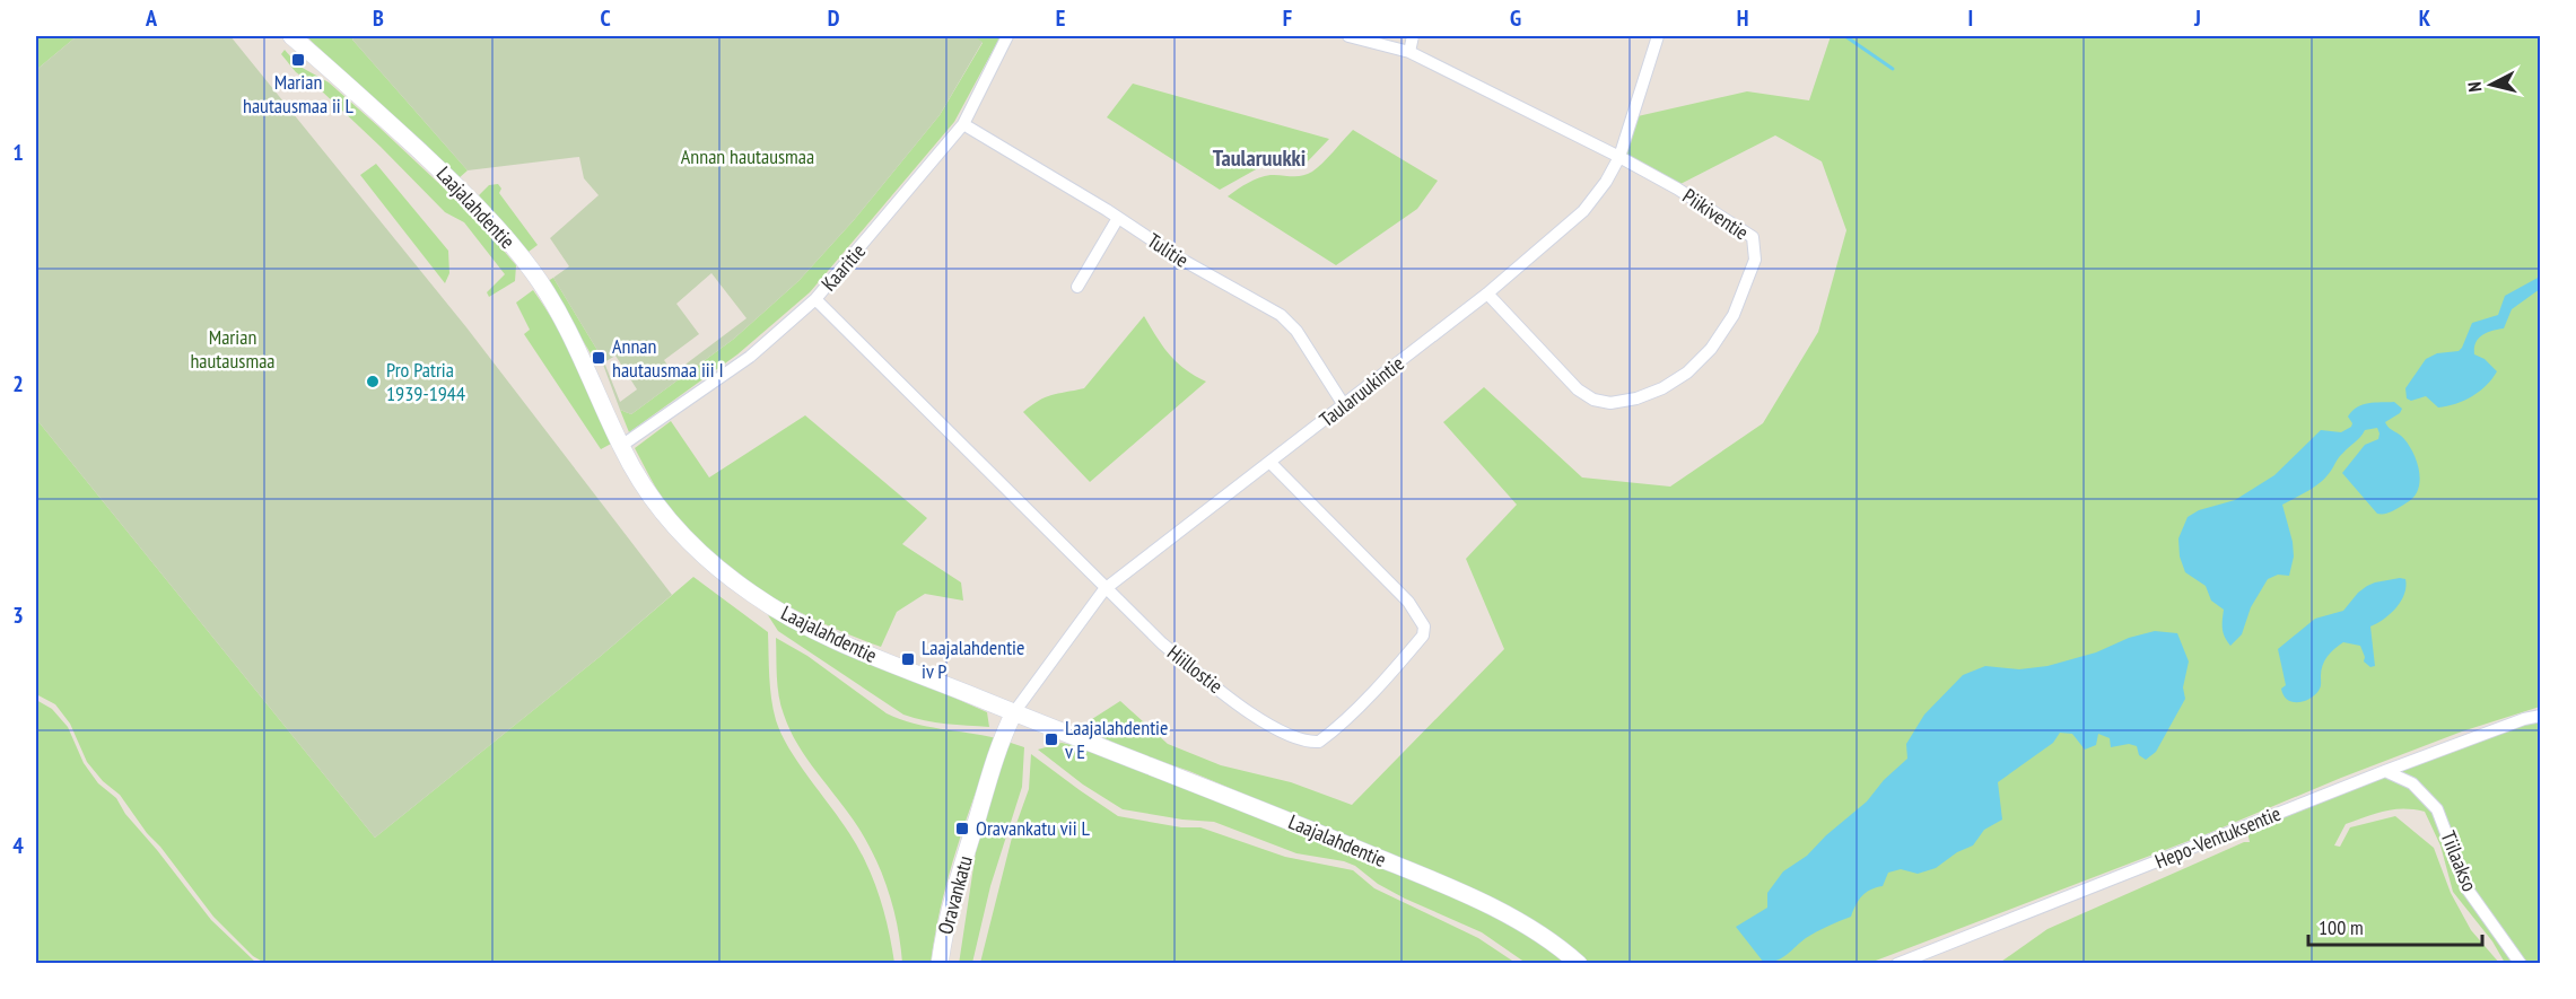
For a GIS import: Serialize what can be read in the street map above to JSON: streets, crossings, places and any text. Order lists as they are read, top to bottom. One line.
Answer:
{"streets":{"street":["Laajalahdentie","Piikiventie","Tulitie","Kaaritie","Taularuukintie","Hiillostie","Hepo-Ventuksentie","Tiilaakso","Oravankatu"]},"crossings":[["Laajalahdentie","Kaaritie"],["Laajalahdentie","Taularuukintie"],["Laajalahdentie","Oravankatu"],["Piikiventie","Taularuukintie"],["Tulitie","Kaaritie"],["Tulitie","Taularuukintie"],["Kaaritie","Hiillostie"],["Taularuukintie","Hiillostie"],["Taularuukintie","Oravankatu"],["Hepo-Ventuksentie","Tiilaakso"]],"districts":["Taularuukki"],"parks":["Annan hautausmaa","Marian hautausmaa"],"places":{"transit":["Marian hautausmaa ii L","Annan hautausmaa iii I","Laajalahdentie iv P","Laajalahdentie v E","Oravankatu vii L"],"other":["Pro Patria 1939-1944"]},"scale_bar":"100 m","north":"left","grid":{"columns":["A","B","C","D","E","F","G","H","I","J","K"],"rows":["1","2","3","4"]}}
